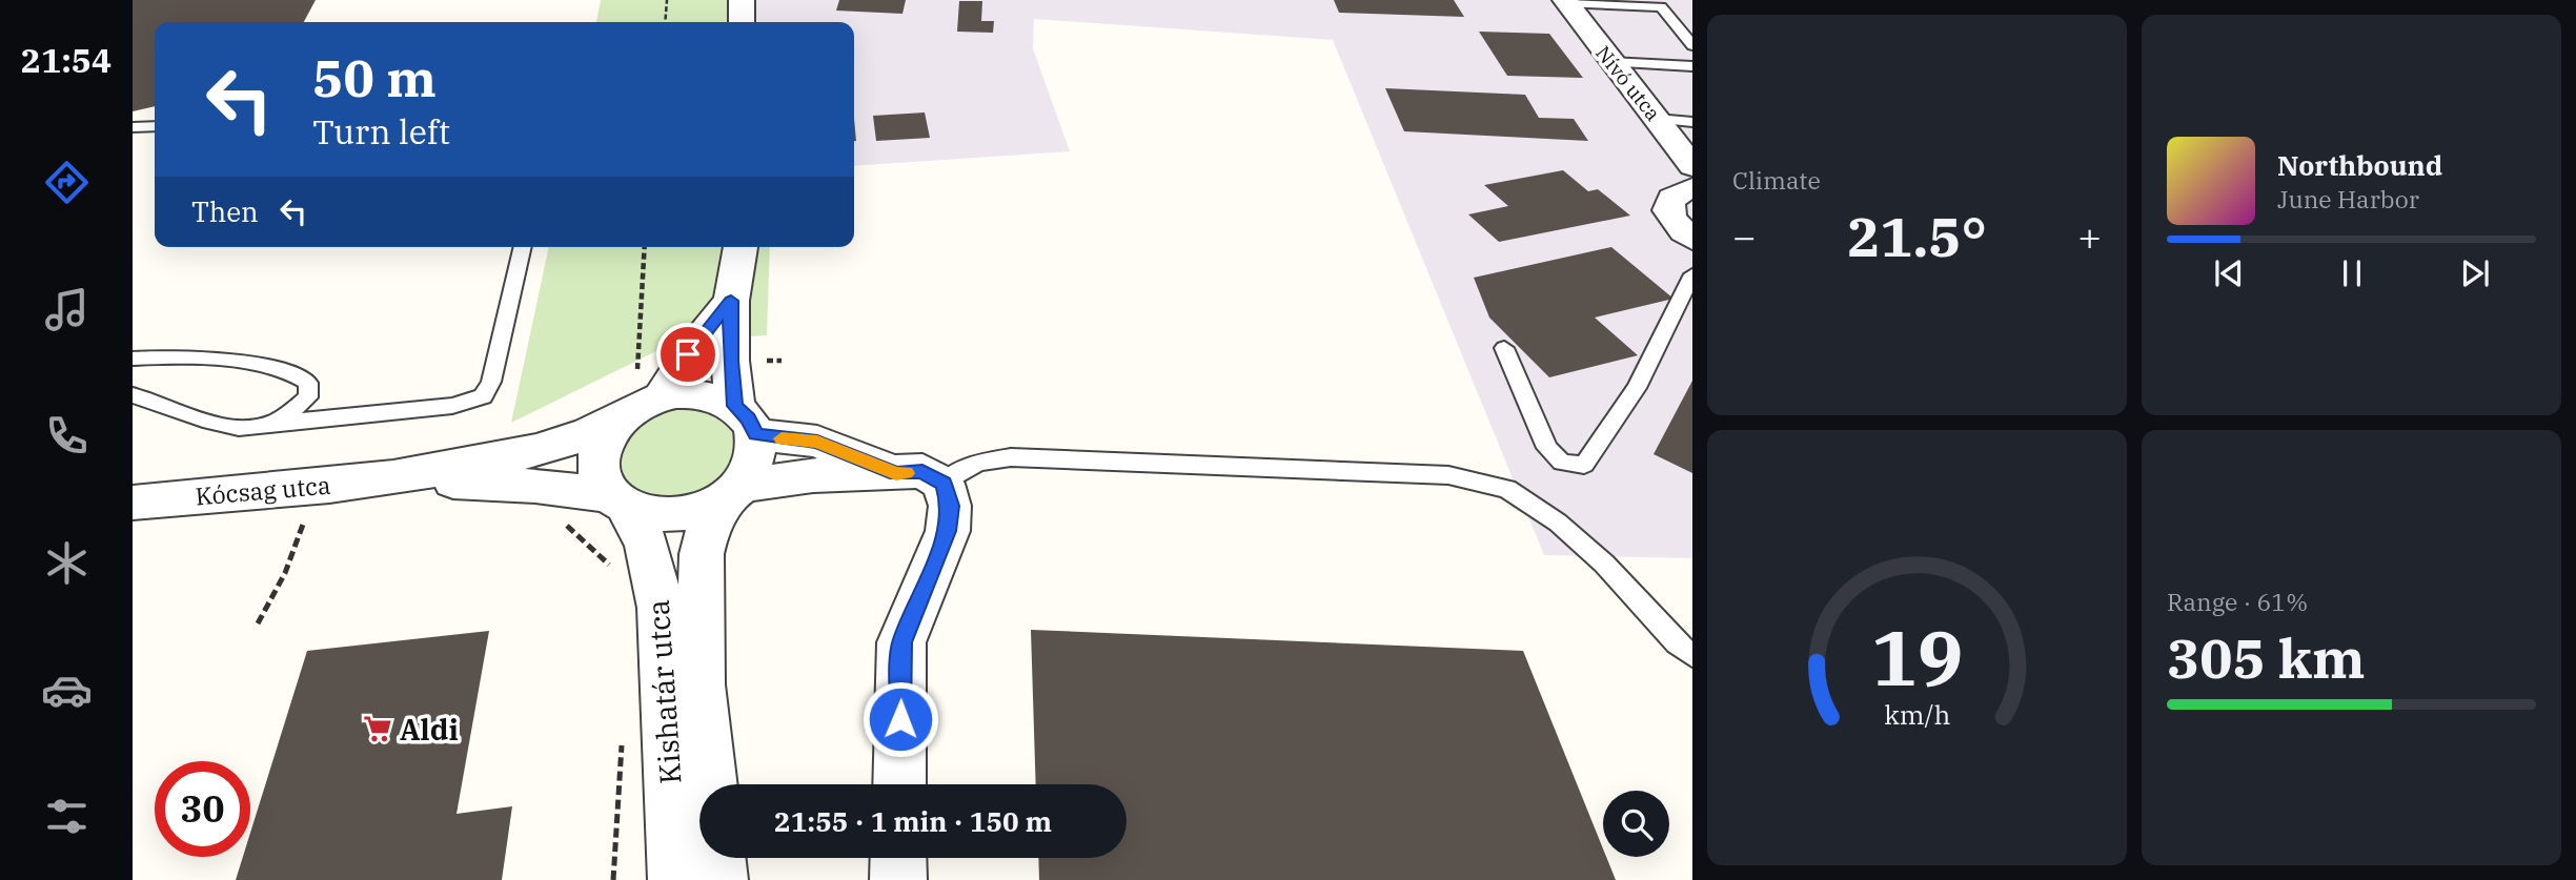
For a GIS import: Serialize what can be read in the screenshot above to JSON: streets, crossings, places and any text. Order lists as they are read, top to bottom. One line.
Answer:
{"streets":{"street":["Nívó utca","Kócsag utca","Kishatár utca"]},"places":{"supermarket":["Aldi"]},"page":{"tabs":"21:54","tile":["Climate",["Range · 61%","305 km"]],"turn":["50 m","Turn left"],"song":["Northbound","June Harbor"],"then":"Then","heat":["−","21.5°","+"],"limit":"30","trip":"21:55 · 1 min · 150 m","gauge":["19","km/h"]}}
